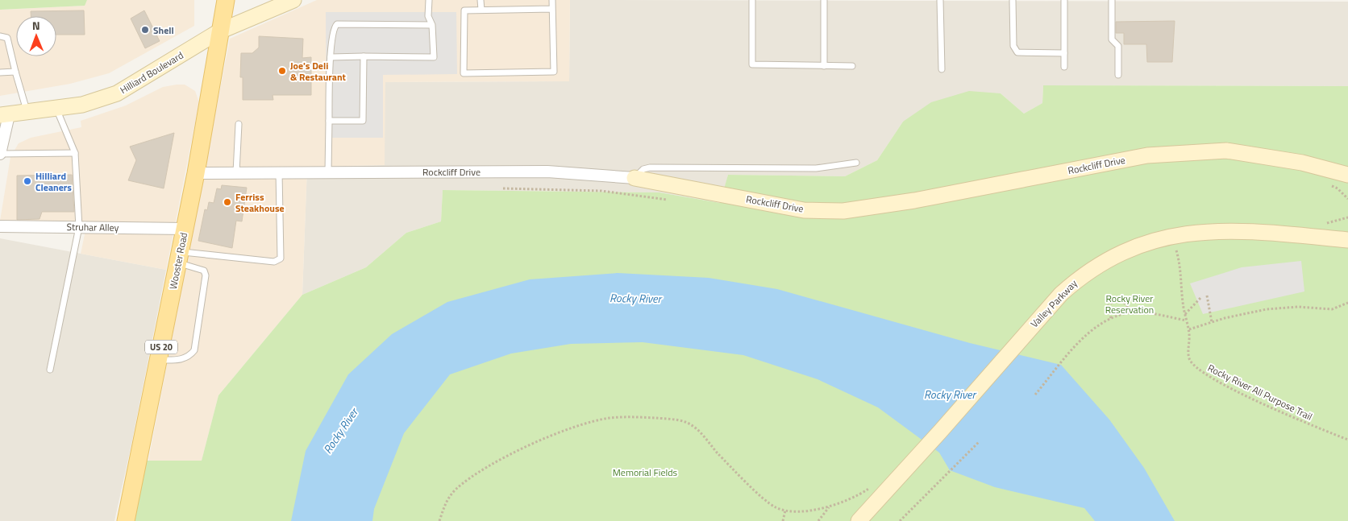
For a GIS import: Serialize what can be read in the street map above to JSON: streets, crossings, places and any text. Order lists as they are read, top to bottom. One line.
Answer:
{"streets":{"main road":["Wooster Road","US 20"],"street":["Hilliard Boulevard","Rockcliff Drive","Struhar Alley","Valley Parkway"],"path":["Rocky River All Purpose Trail"]},"crossings":[["Hilliard Boulevard","Wooster Road"],["Rockcliff Drive","Wooster Road"],["Struhar Alley","Wooster Road"]],"water":["Rocky River"],"parks":["Rocky River Reservation","Memorial Fields"],"places":["Shell","Joe's Deli & Restaurant","Hilliard Cleaners","Ferriss Steakhouse"],"north":"top"}
